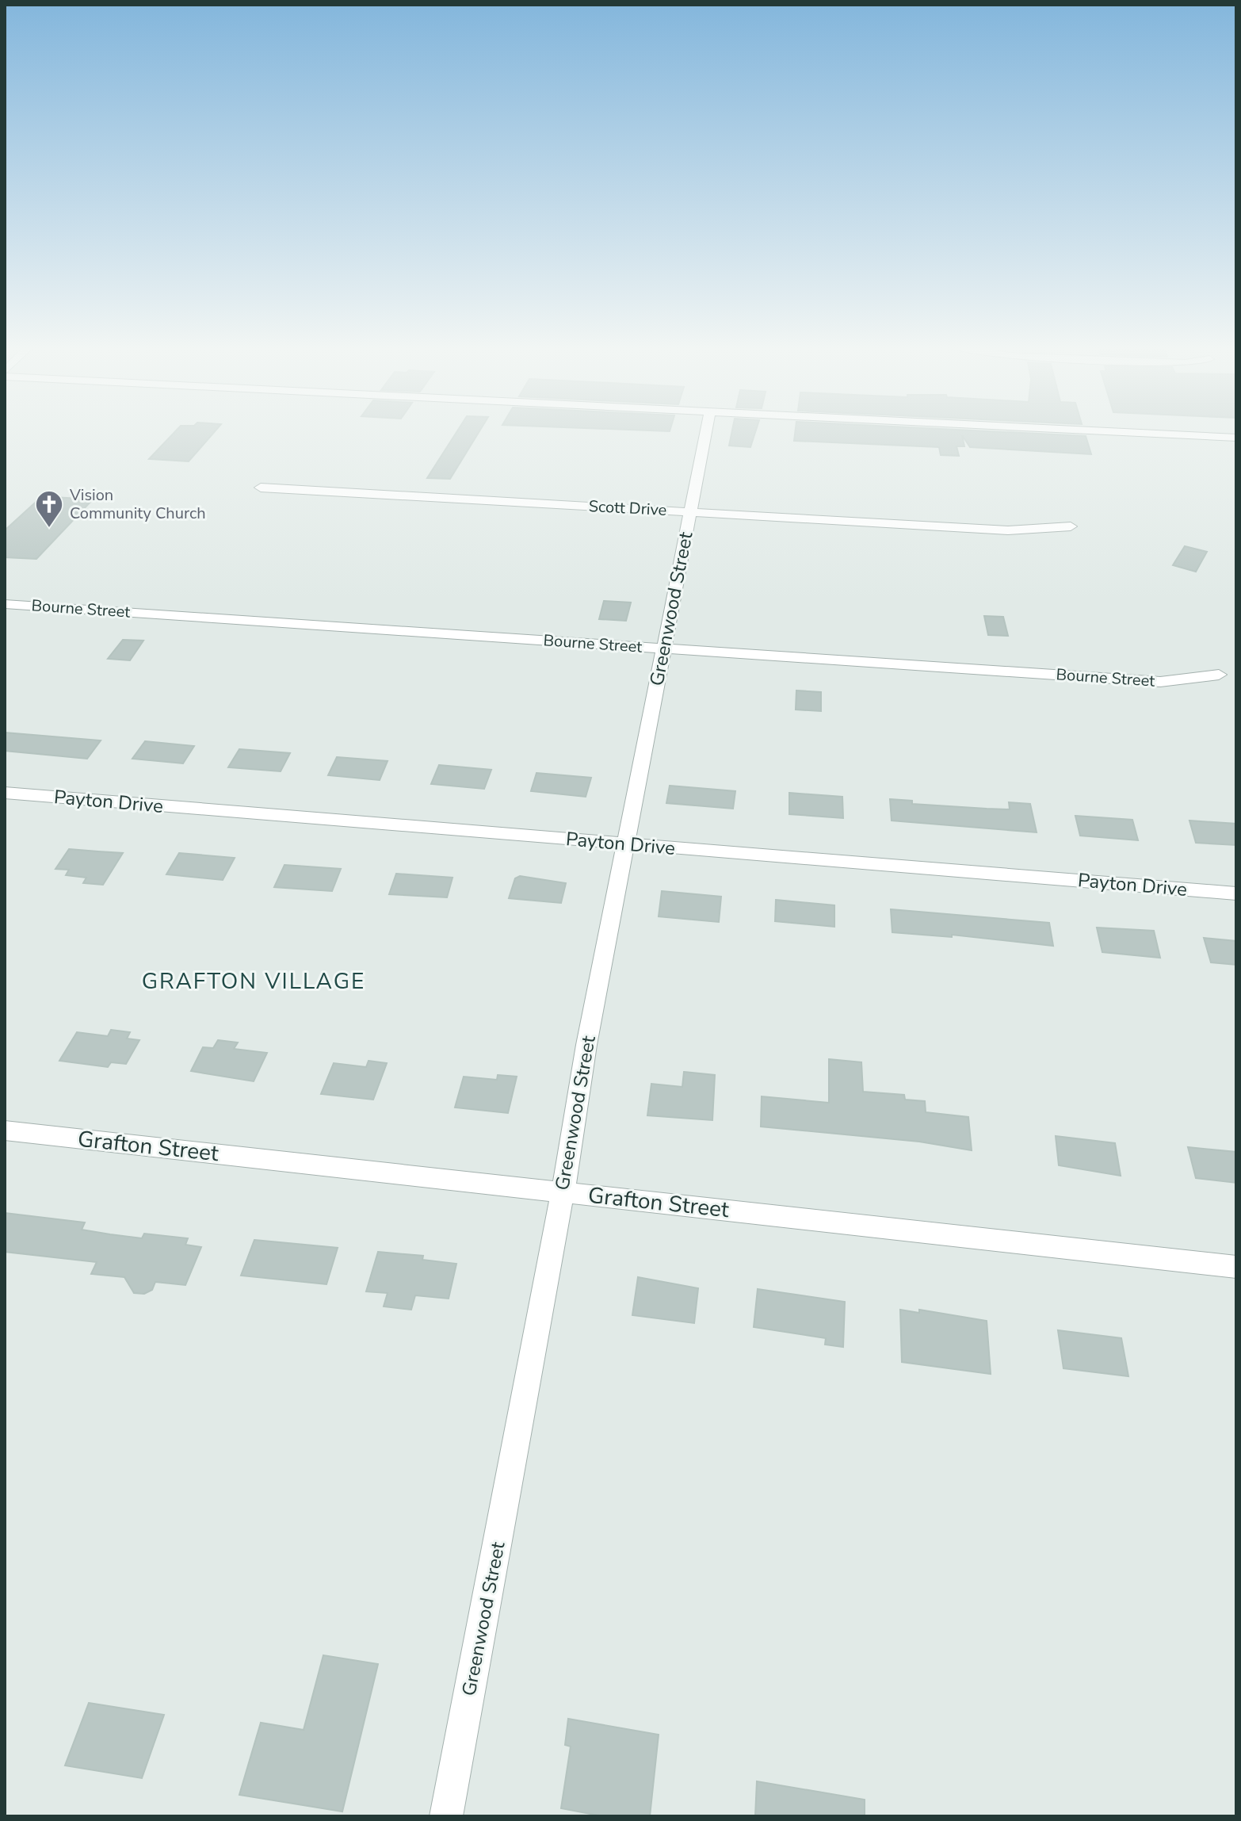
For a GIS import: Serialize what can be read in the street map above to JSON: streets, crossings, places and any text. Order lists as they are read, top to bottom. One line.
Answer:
{"streets":{"street":["Scott Drive","Bourne Street","Greenwood Street","Payton Drive","Grafton Street"]},"crossings":[["Scott Drive","Greenwood Street"],["Bourne Street","Greenwood Street"],["Greenwood Street","Payton Drive"],["Greenwood Street","Grafton Street"]],"districts":["GRAFTON VILLAGE"],"places":{"church":["Vision Community Church"]}}
